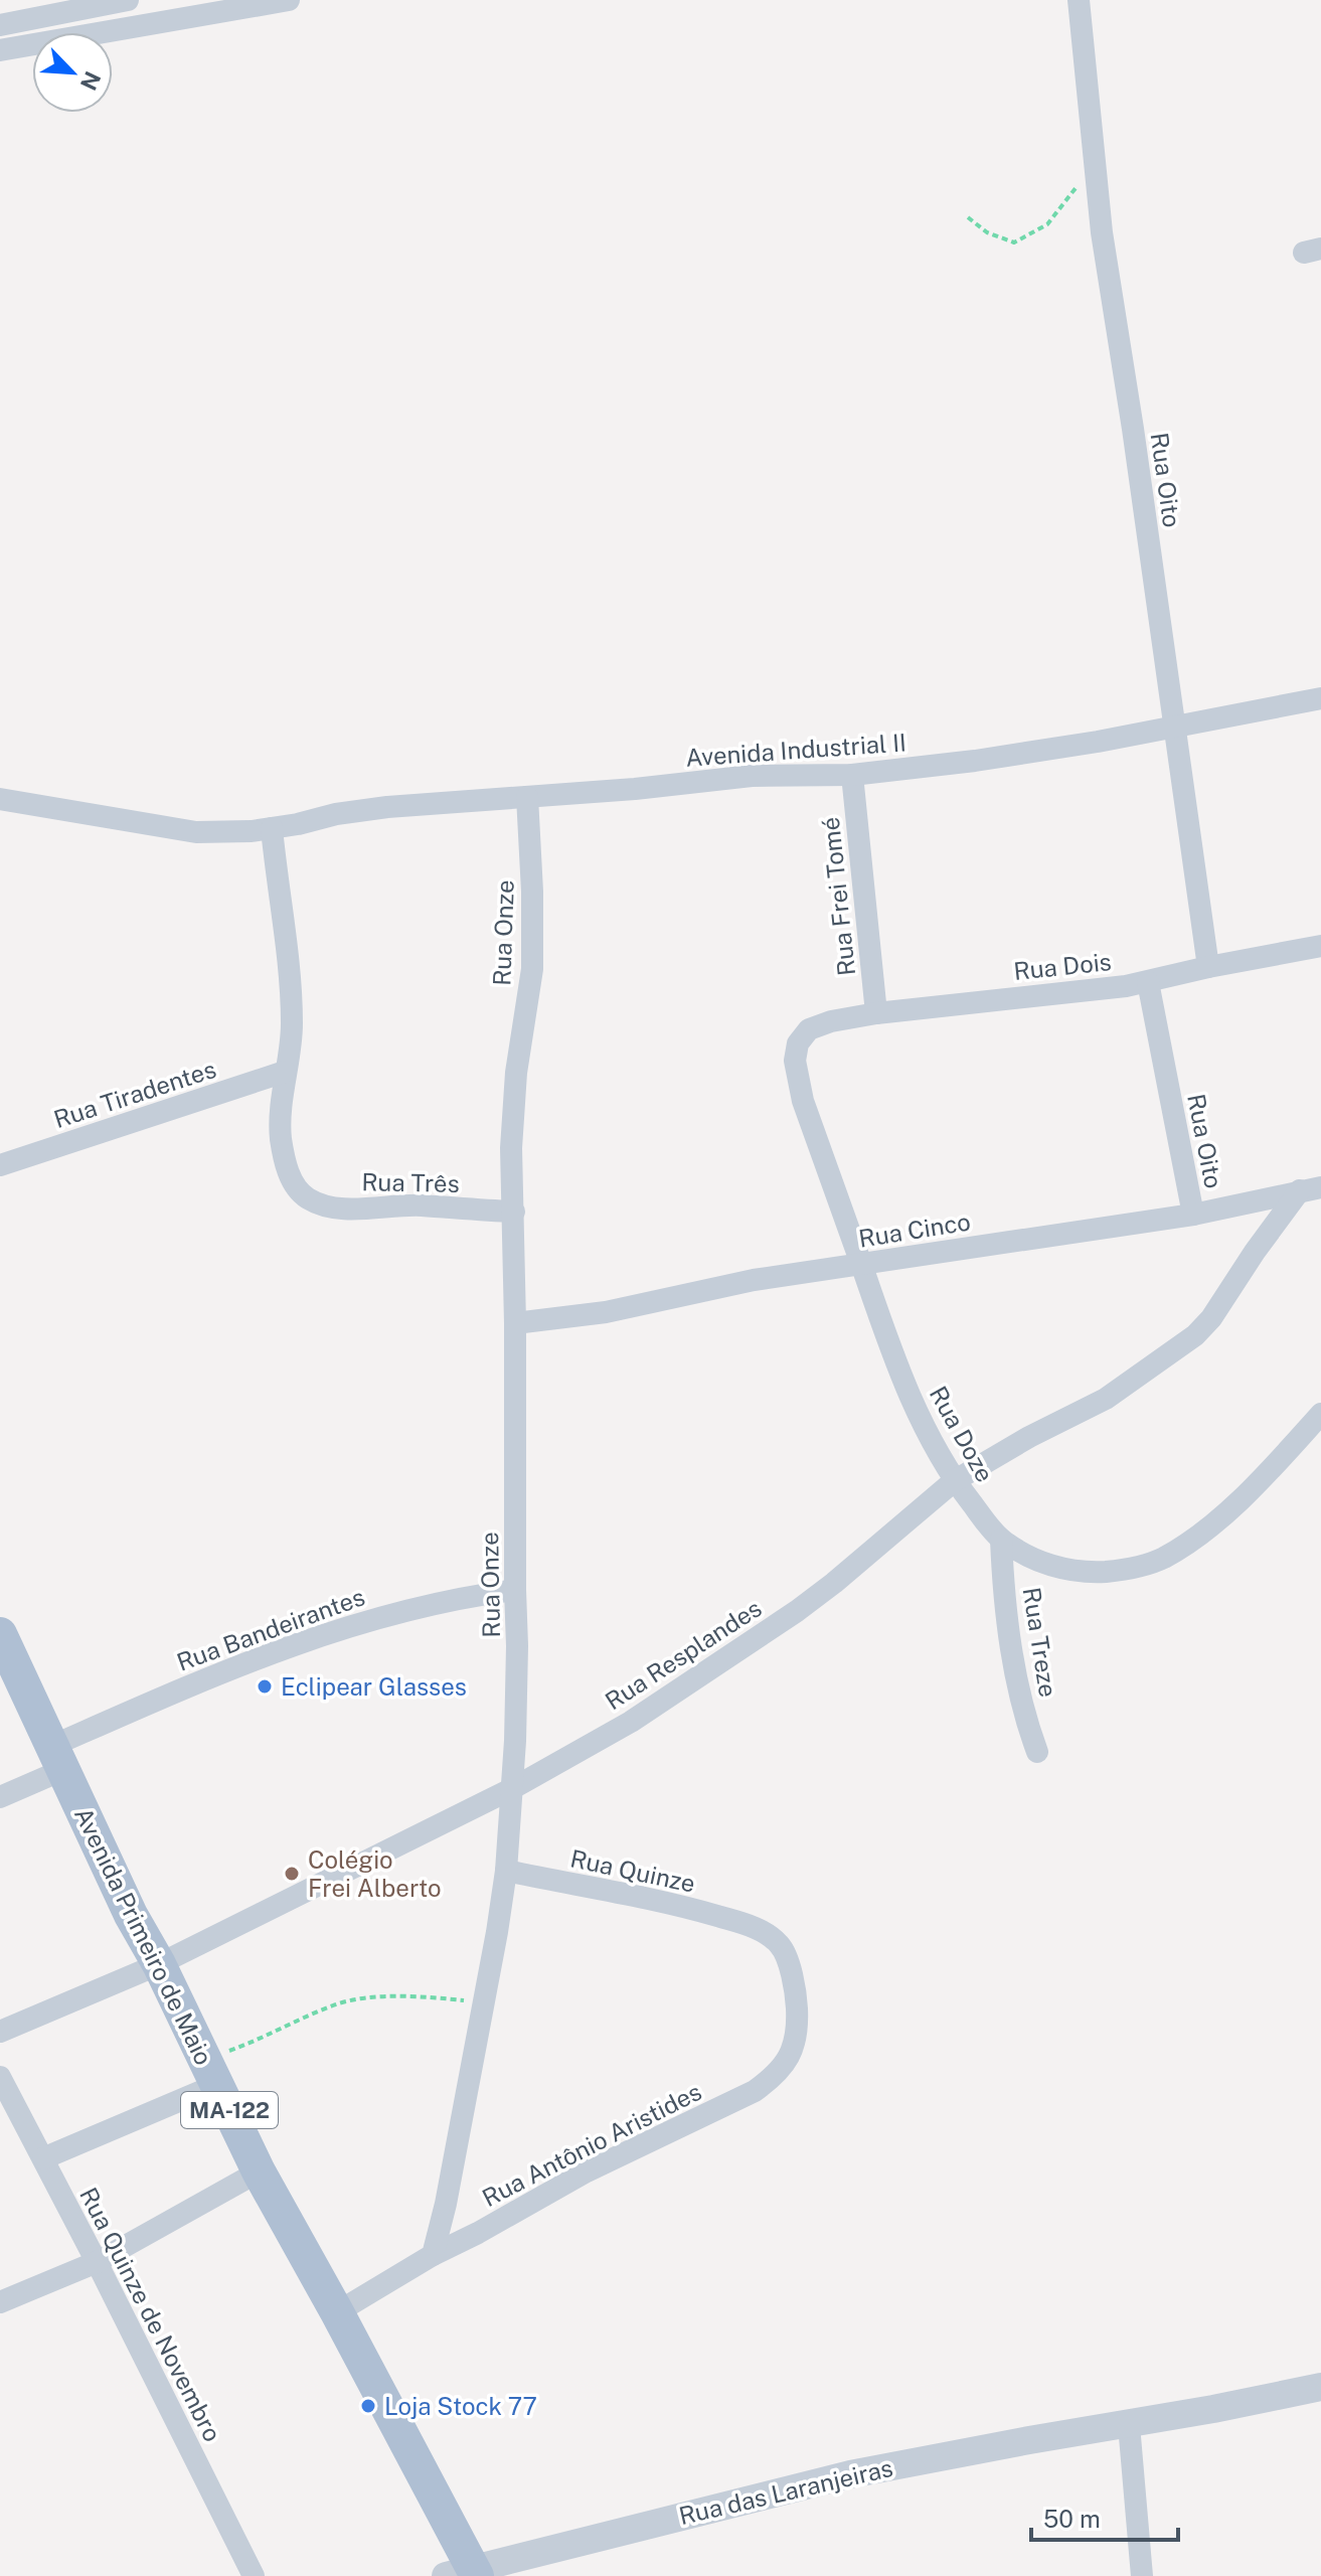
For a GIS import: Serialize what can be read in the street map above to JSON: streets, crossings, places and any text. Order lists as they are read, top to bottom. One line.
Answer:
{"streets":{"main road":["Avenida Primeiro de Maio","MA-122"],"street":["Rua Oito","Avenida Industrial II","Rua Frei Tomé","Rua Onze","Rua Dois","Rua Tiradentes","Rua Três","Rua Cinco","Rua Doze","Rua Bandeirantes","Rua Treze","Rua Resplandes","Rua Quinze","Rua Antônio Aristides","Rua Quinze de Novembro","Rua das Laranjeiras"]},"crossings":[["Rua Oito","Avenida Industrial II"],["Rua Oito","Rua Dois"],["Rua Oito","Rua Cinco"],["Avenida Industrial II","Rua Frei Tomé"],["Avenida Industrial II","Rua Onze"],["Rua Frei Tomé","Rua Dois"],["Rua Onze","Rua Três"],["Rua Onze","Rua Cinco"],["Rua Onze","Rua Bandeirantes"],["Rua Onze","Rua Resplandes"],["Rua Onze","Rua Quinze"],["Rua Onze","Rua Antônio Aristides"],["Rua Dois","Rua Doze"],["Rua Tiradentes","Rua Três"],["Rua Cinco","Rua Doze"],["Rua Cinco","Rua Resplandes"],["Rua Doze","Rua Treze"],["Rua Doze","Rua Resplandes"],["Rua Bandeirantes","Avenida Primeiro de Maio"],["Rua Resplandes","Avenida Primeiro de Maio"],["Rua Quinze","Rua Antônio Aristides"],["Avenida Primeiro de Maio","Rua das Laranjeiras"]],"places":["Eclipear Glasses","Colégio Frei Alberto","Loja Stock 77"],"scale_bar":"50 m","north":"bottom right"}
